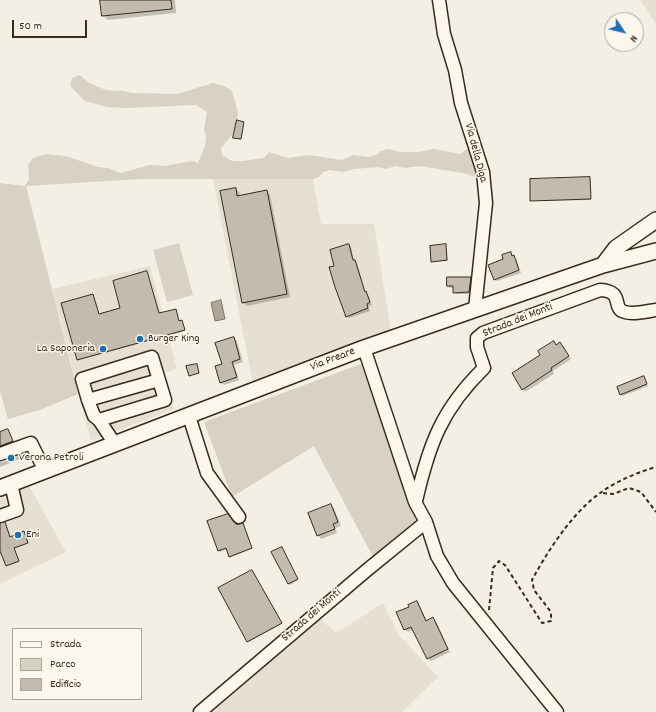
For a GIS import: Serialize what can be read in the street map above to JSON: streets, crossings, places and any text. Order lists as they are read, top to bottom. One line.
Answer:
{"streets":{"main road":["Via Preare"],"street":["Via della Diga","Strada dei Monti"]},"crossings":[["Via della Diga","Via Preare"]],"places":["Burger King","La Saponeria","Verona Petroli","Eni"],"legend":["Strada","Parco","Edificio"],"scale_bar":"50 m","north":"bottom right"}
